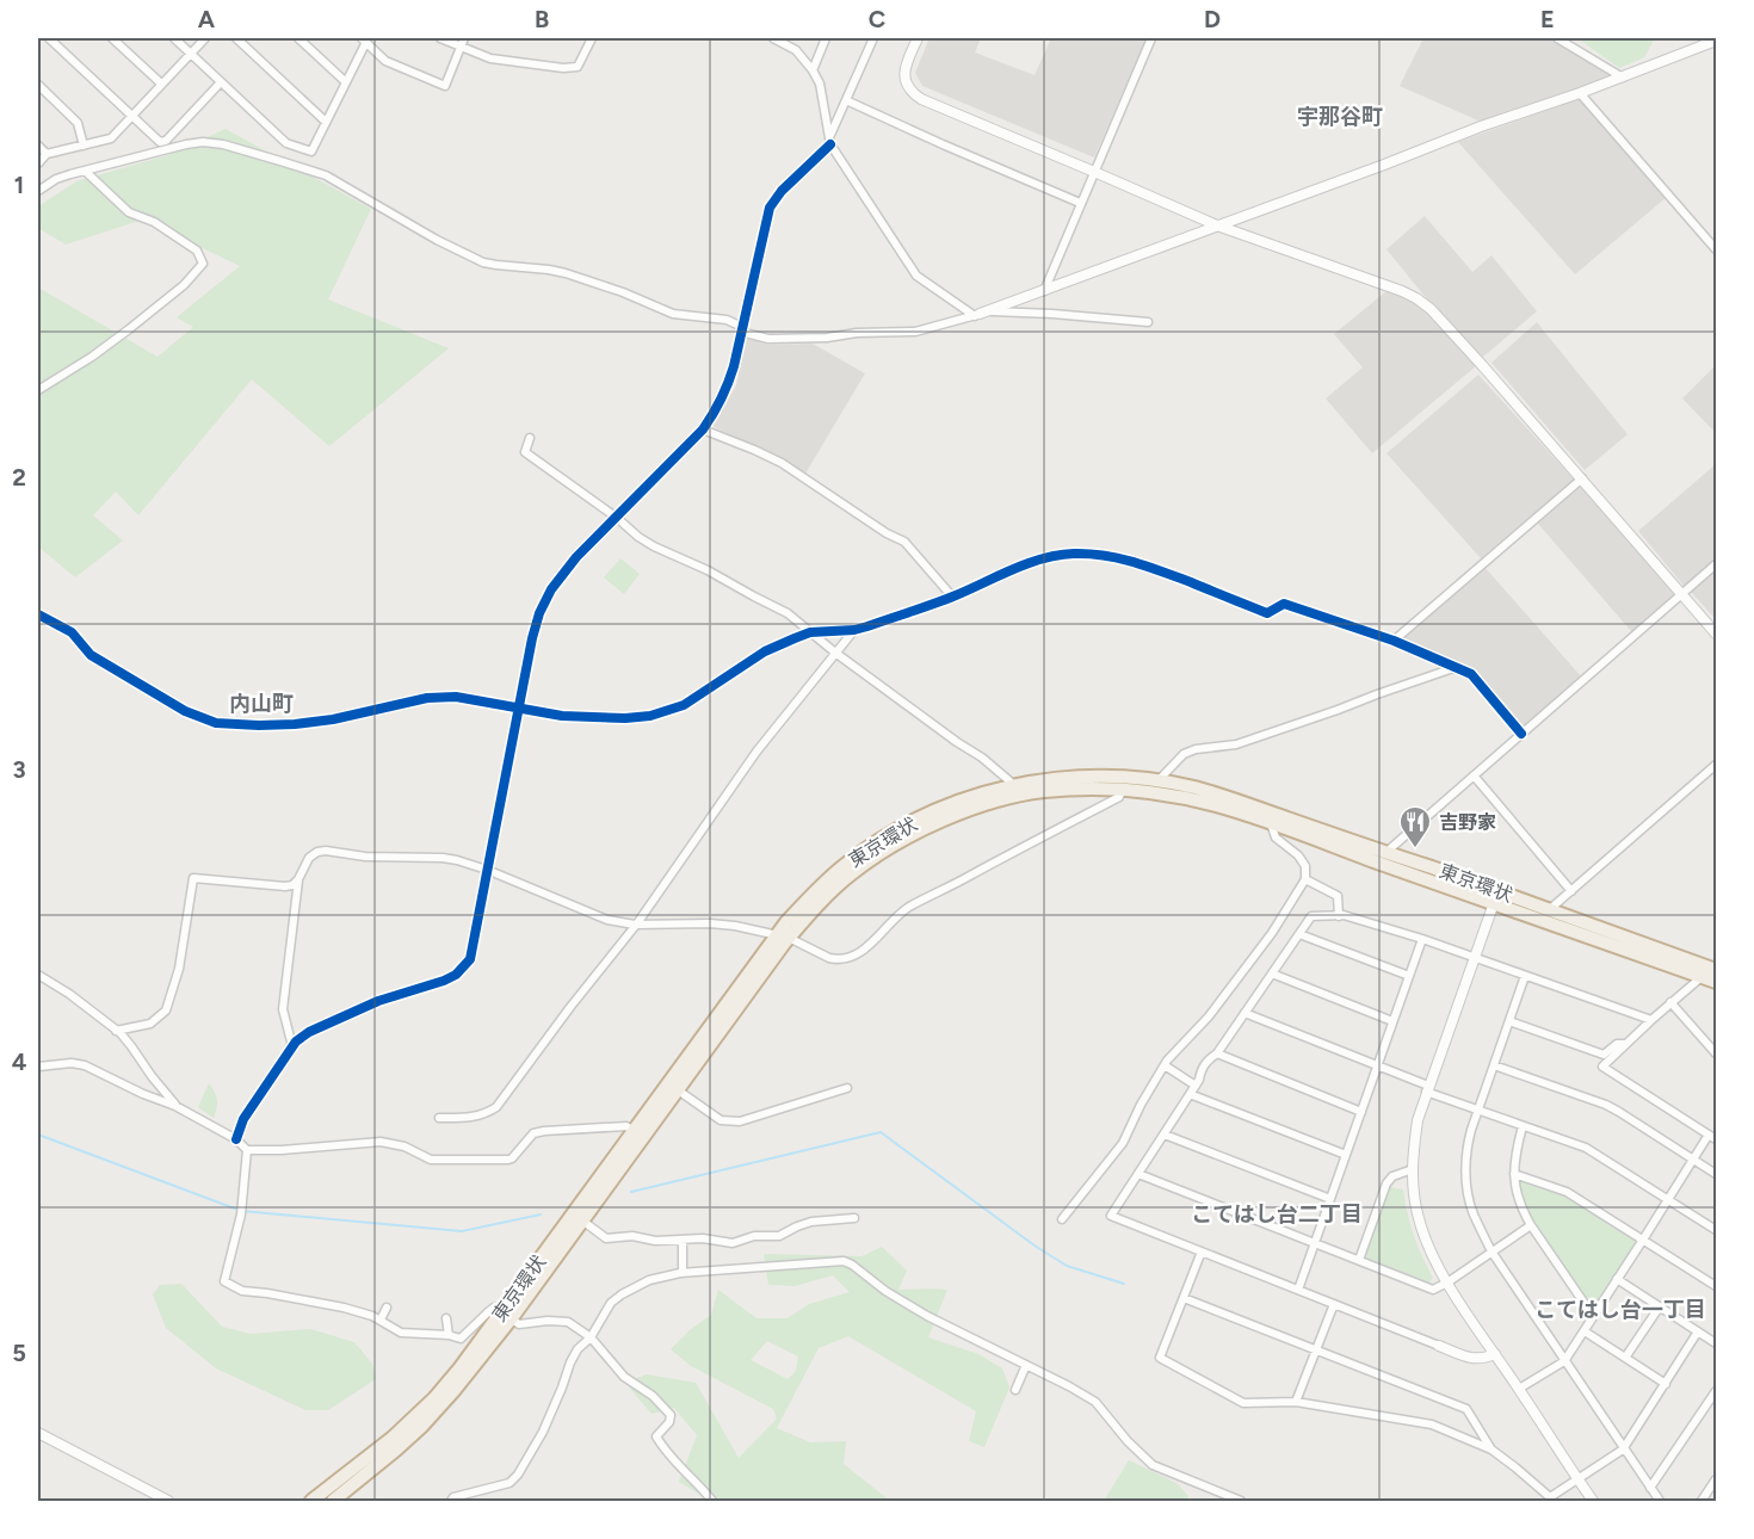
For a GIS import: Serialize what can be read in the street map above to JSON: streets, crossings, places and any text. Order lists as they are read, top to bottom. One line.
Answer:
{"streets":{"highway":["東京環状"]},"districts":["宇那谷町","内山町","こてはし台二丁目","こてはし台一丁目"],"places":{"restaurant":["吉野家"]},"grid":{"columns":["A","B","C","D","E"],"rows":["1","2","3","4","5"]}}
